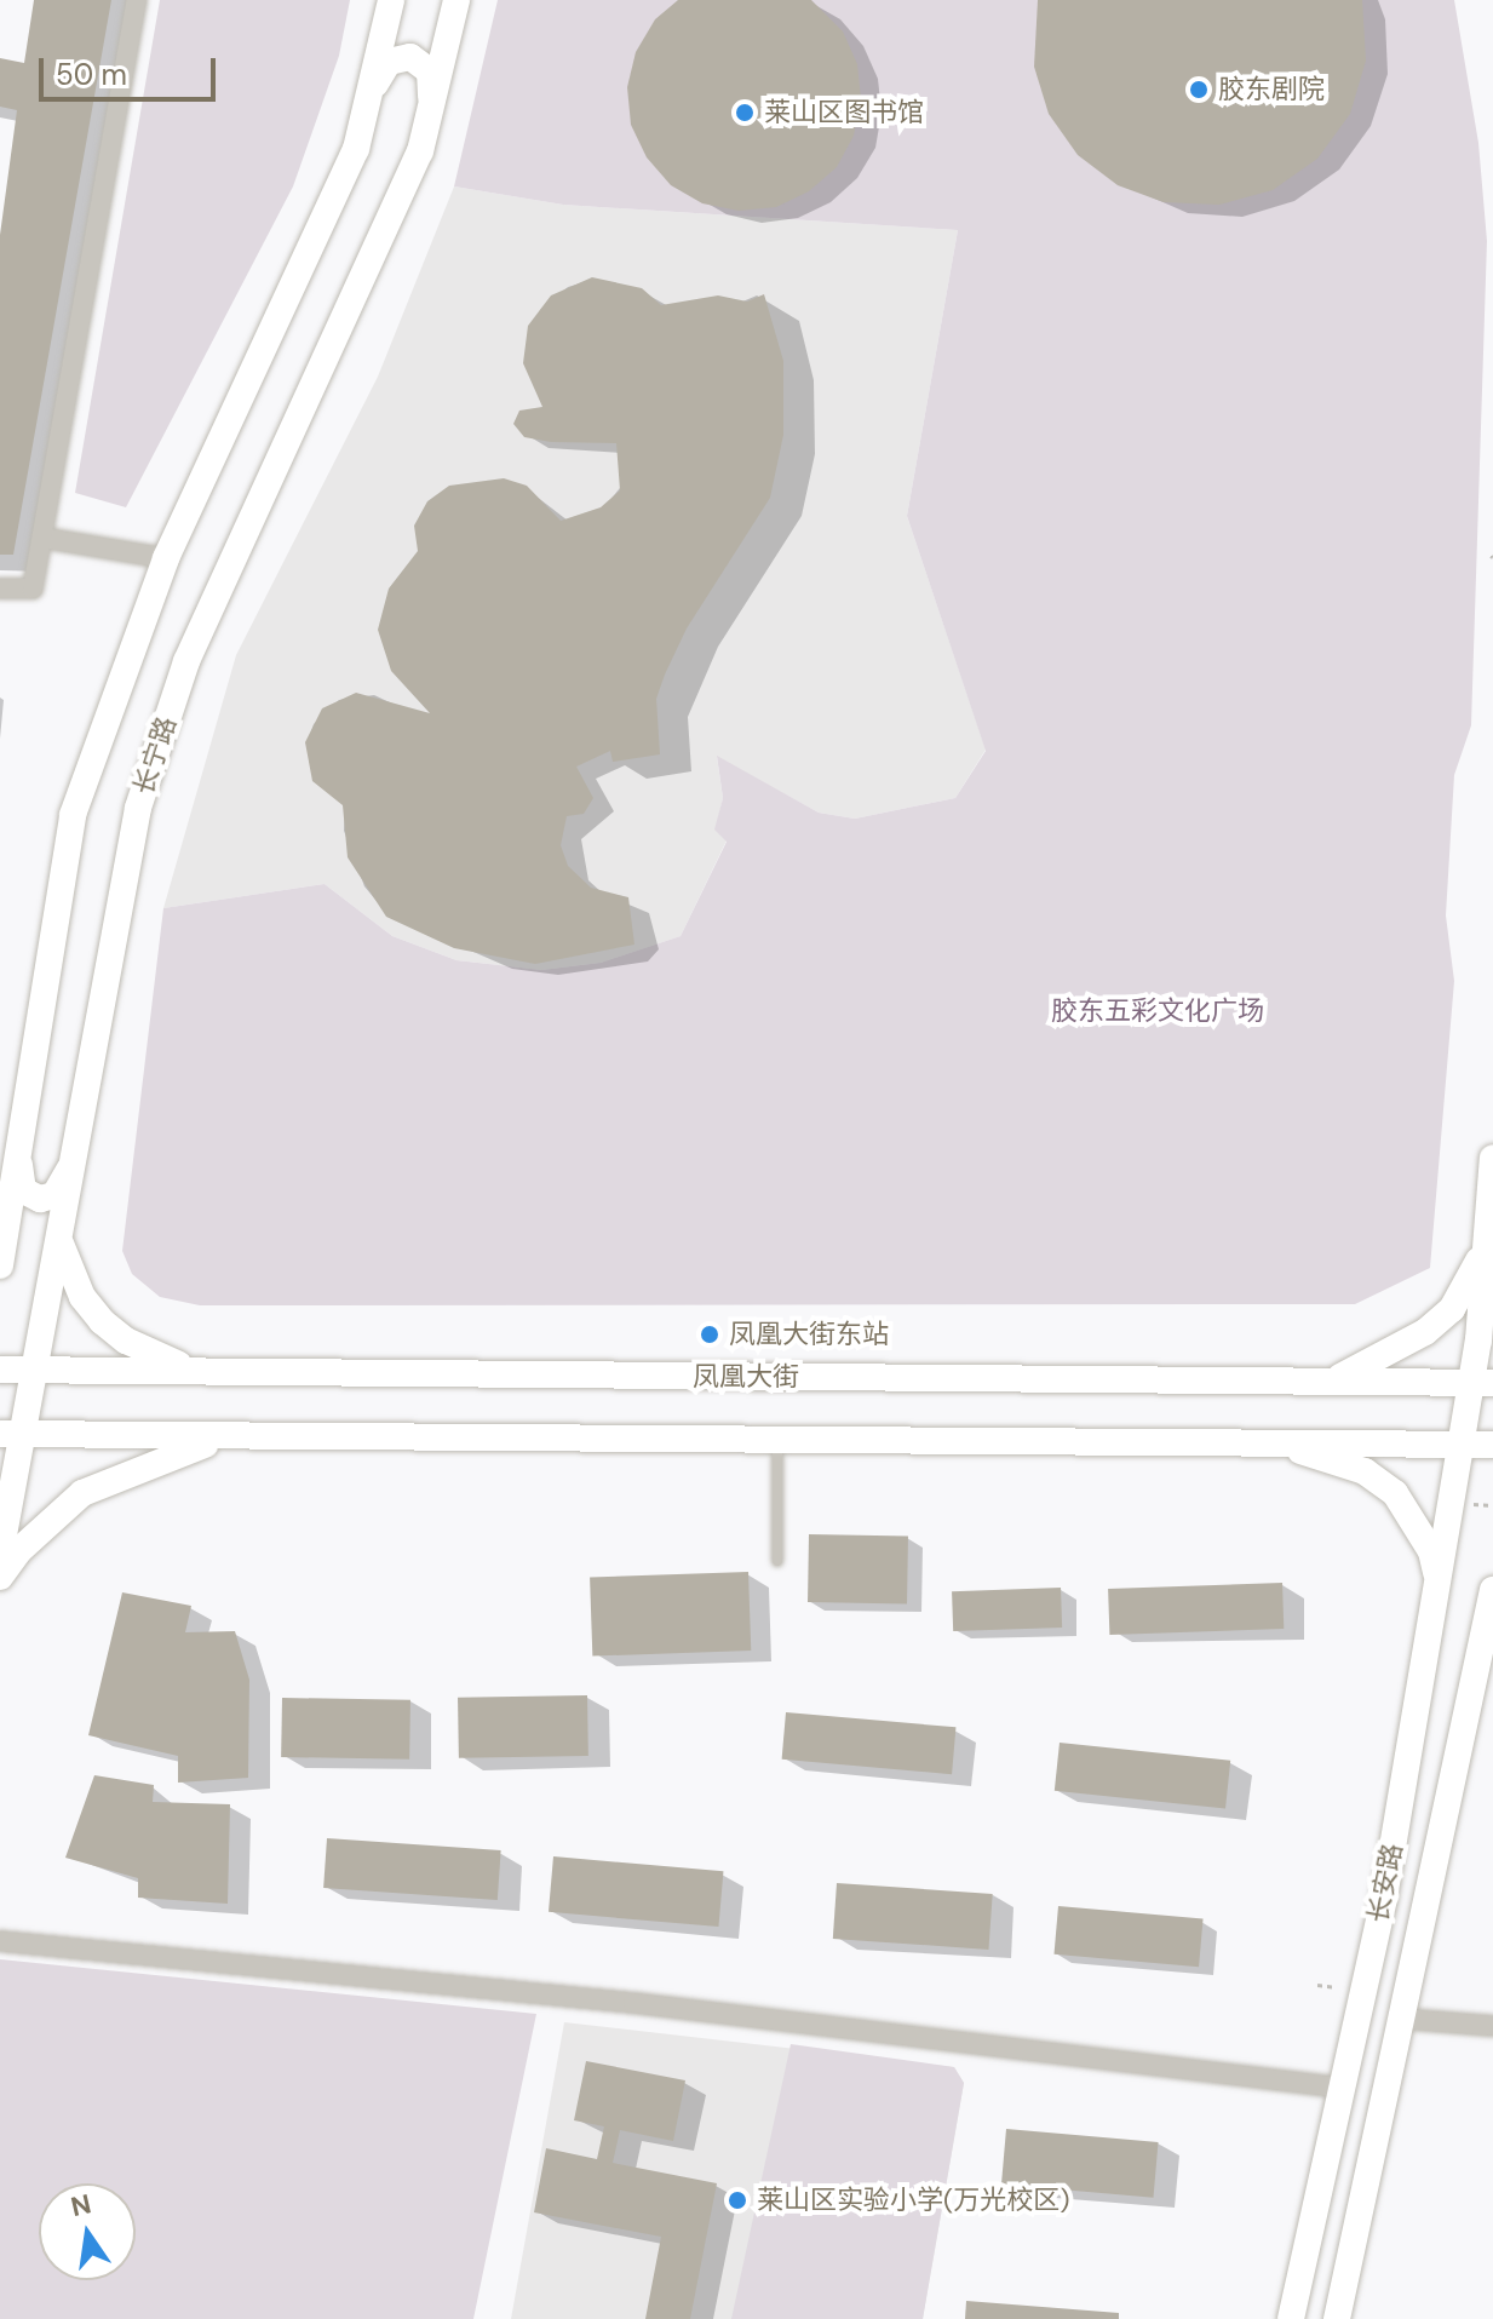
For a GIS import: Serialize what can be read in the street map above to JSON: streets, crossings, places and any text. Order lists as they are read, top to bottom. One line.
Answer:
{"streets":{"street":["长宁路","凤凰大街","长安路"]},"crossings":[["长宁路","凤凰大街"],["凤凰大街","长安路"]],"parks":["胶东五彩文化广场"],"places":["胶东剧院","莱山区图书馆","凤凰大街东站","莱山区实验小学(万光校区)"],"scale_bar":"50 m","north":"top"}
